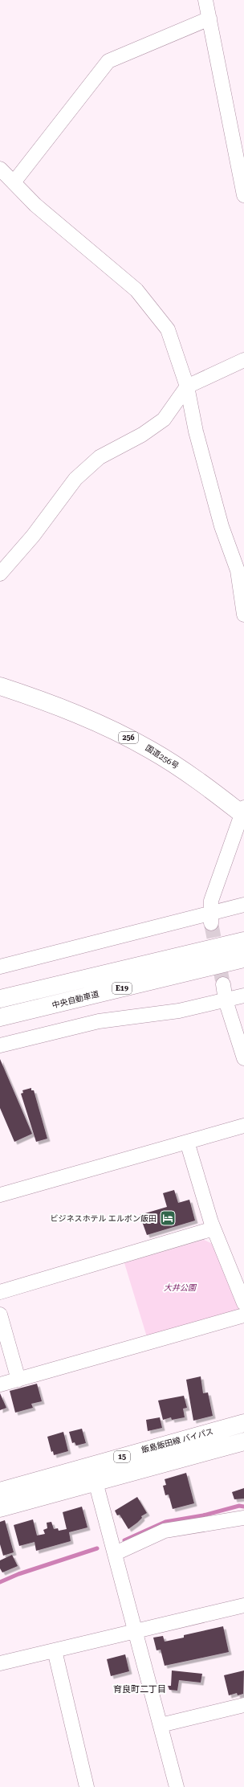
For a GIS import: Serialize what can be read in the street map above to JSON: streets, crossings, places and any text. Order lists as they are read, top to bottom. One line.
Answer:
{"streets":{"main road":["256","国道256号","E19","中央自動車道","飯島飯田線 バイパス","15"]},"districts":["育良町二丁目"],"parks":["大井公園"],"places":{"hotel":["ビジネスホテル エルボン飯田"]}}
